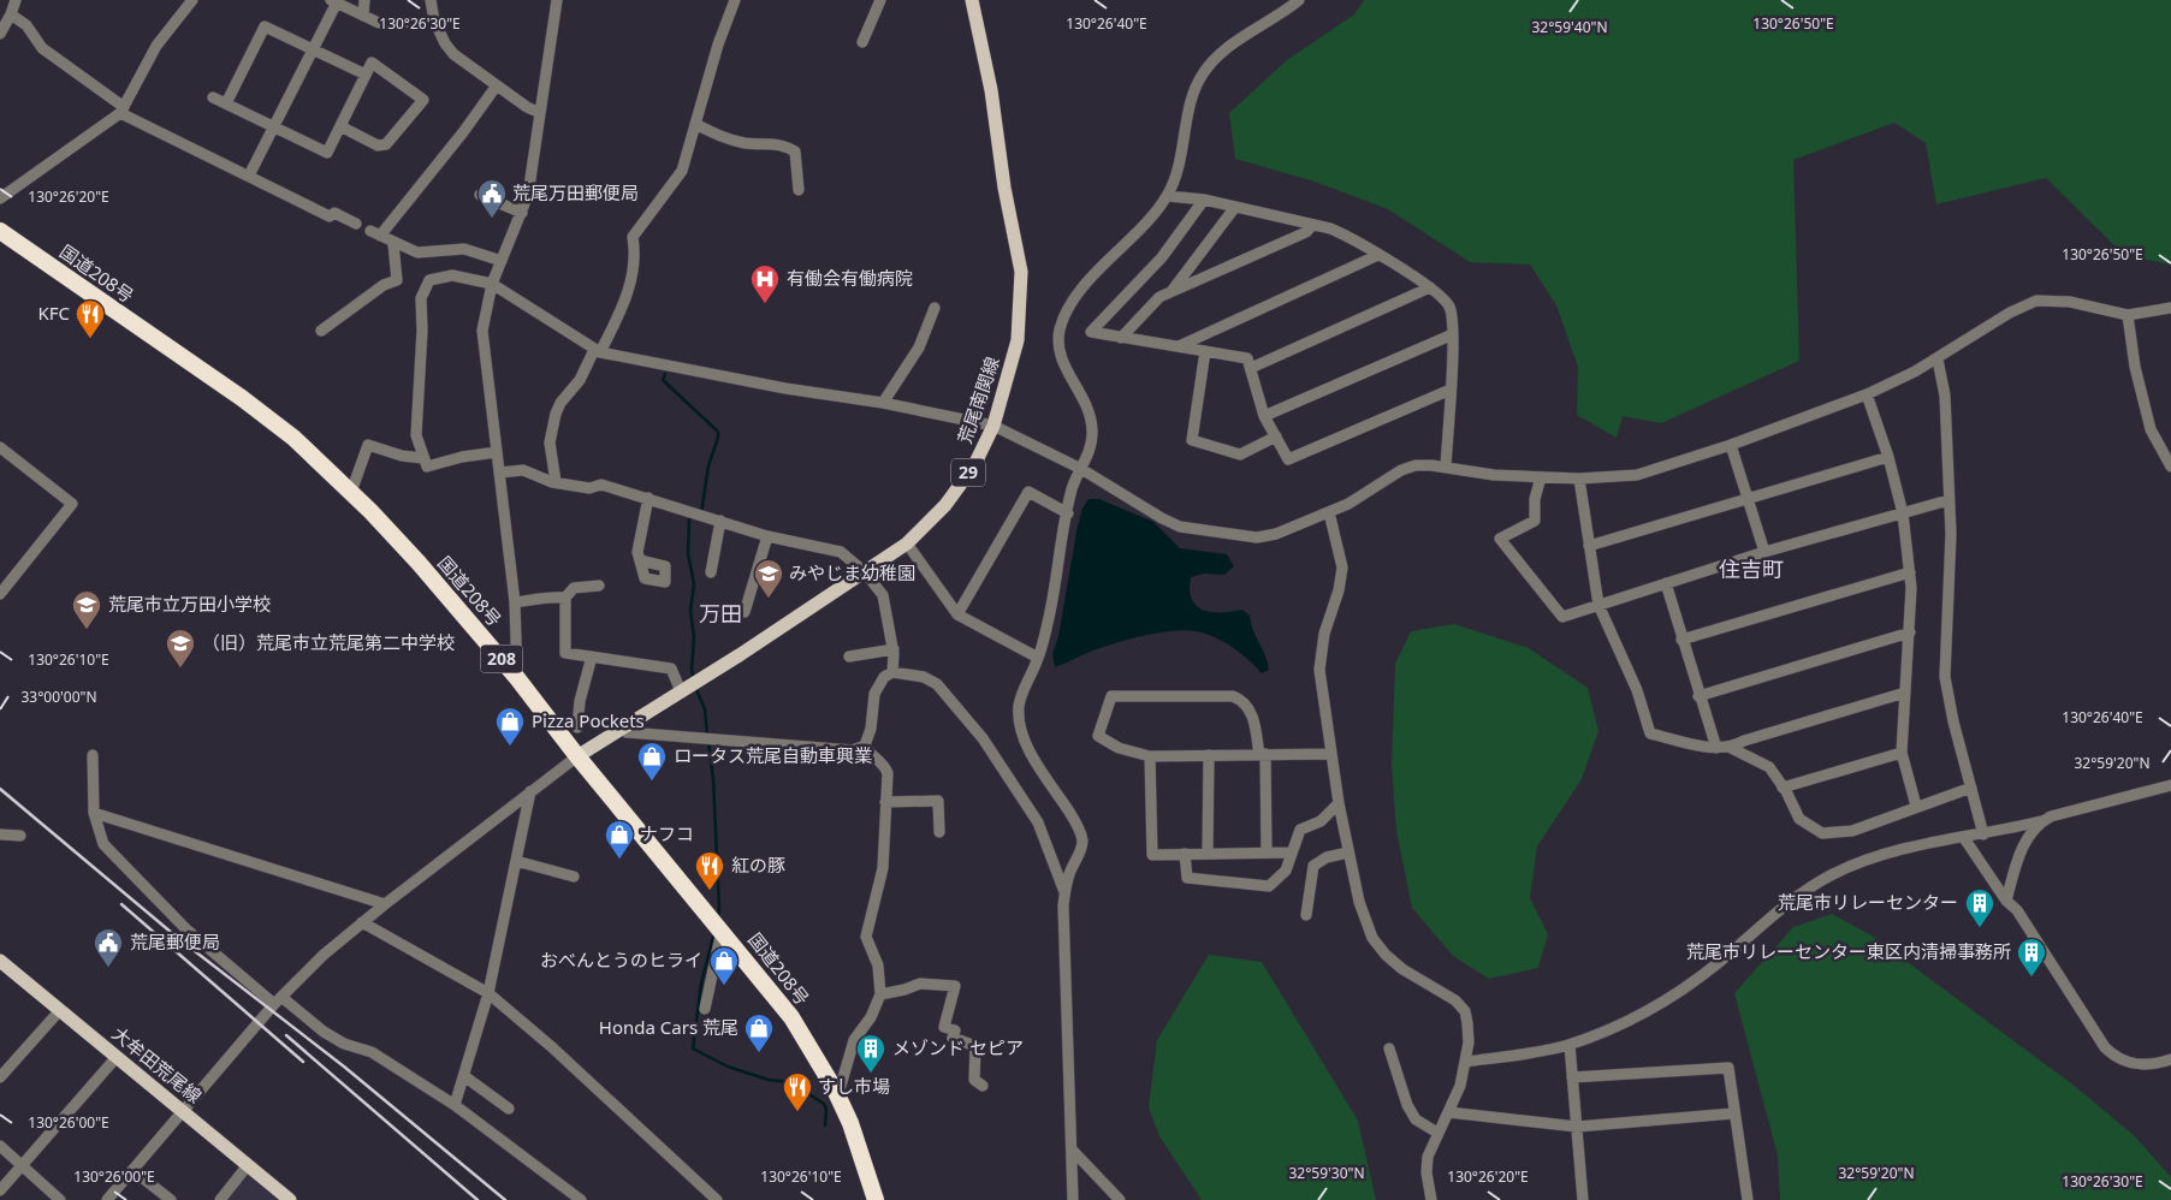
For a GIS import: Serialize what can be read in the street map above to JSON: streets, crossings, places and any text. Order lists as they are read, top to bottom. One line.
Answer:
{"streets":{"highway":["国道208号","208"],"main road":["荒尾南関線","29","大牟田荒尾線"]},"crossings":[["国道208号","荒尾南関線"]],"districts":["住吉町","万田"],"places":{"public building":["荒尾万田郵便局","荒尾郵便局"],"hospital":["有働会有働病院"],"restaurant":["KFC","紅の豚","すし市場"],"school or university":["みやじま幼稚園","荒尾市立万田小学校","（旧）荒尾市立荒尾第二中学校"],"shop":["Pizza Pockets","ロータス荒尾自動車興業","ナフコ","おべんとうのヒライ","Honda Cars 荒尾"],"building":["荒尾市リレーセンター","荒尾市リレーセンター東区内清掃事務所","メゾンド セピア"]},"coordinates":["130°26'30\"E","130°26'40\"E","130°26'50\"E","32°59'40\"N","130°26'20\"E","130°26'10\"E","33°00'00\"N","32°59'20\"N","130°26'00\"E","32°59'30\"N"]}
